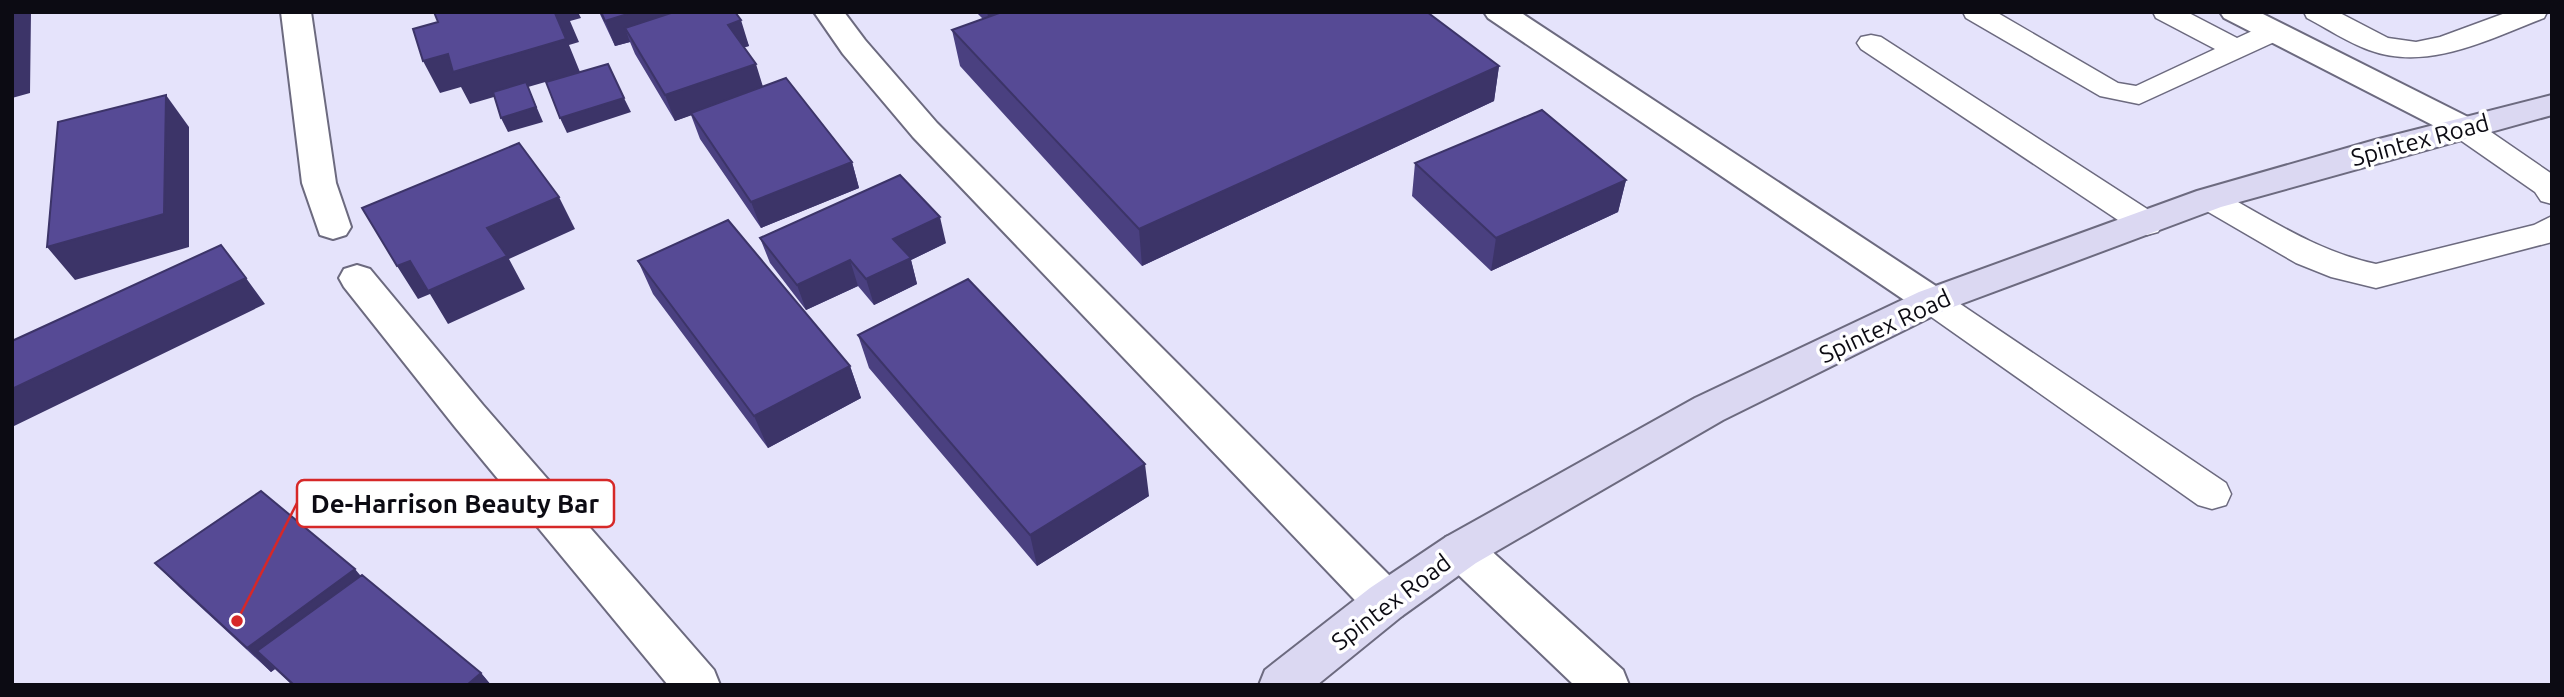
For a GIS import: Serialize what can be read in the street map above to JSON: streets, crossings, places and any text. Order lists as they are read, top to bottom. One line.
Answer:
{"streets":{"main road":["Spintex Road"]},"places":["De-Harrison Beauty Bar"]}
